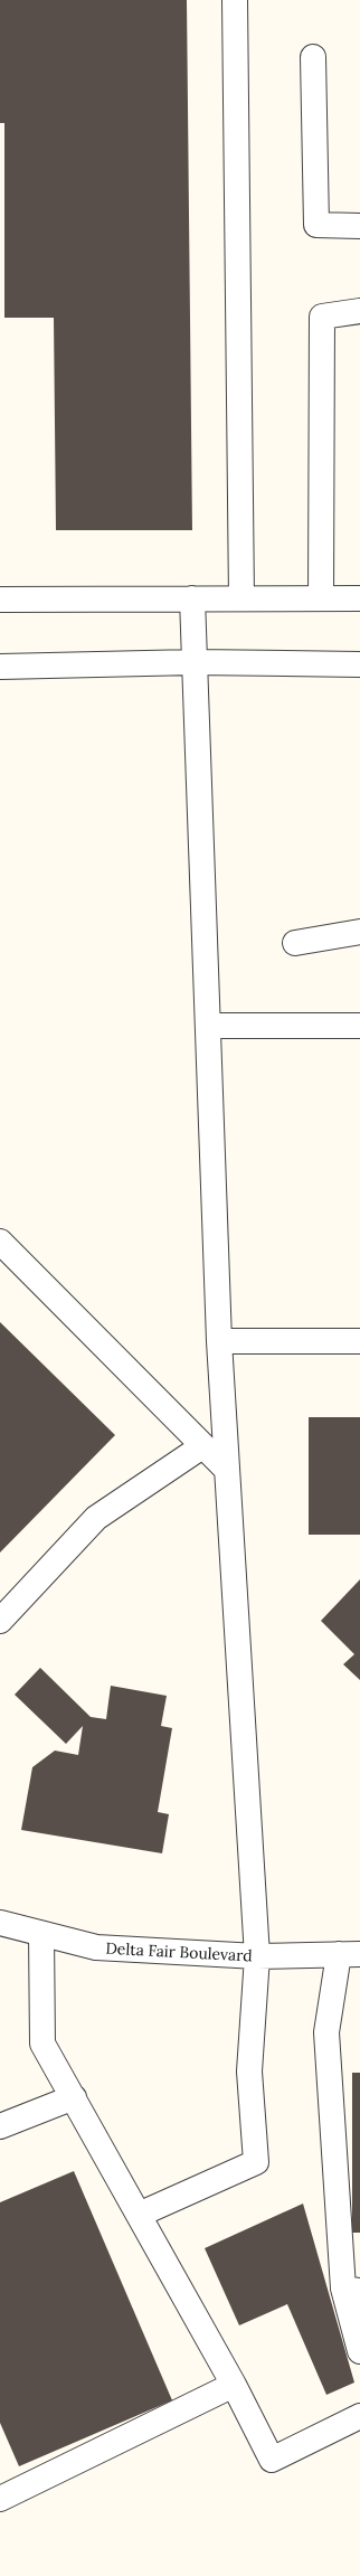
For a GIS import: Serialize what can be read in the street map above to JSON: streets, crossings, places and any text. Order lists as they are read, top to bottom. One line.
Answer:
{"streets":{"street":["Delta Fair Boulevard"]}}
